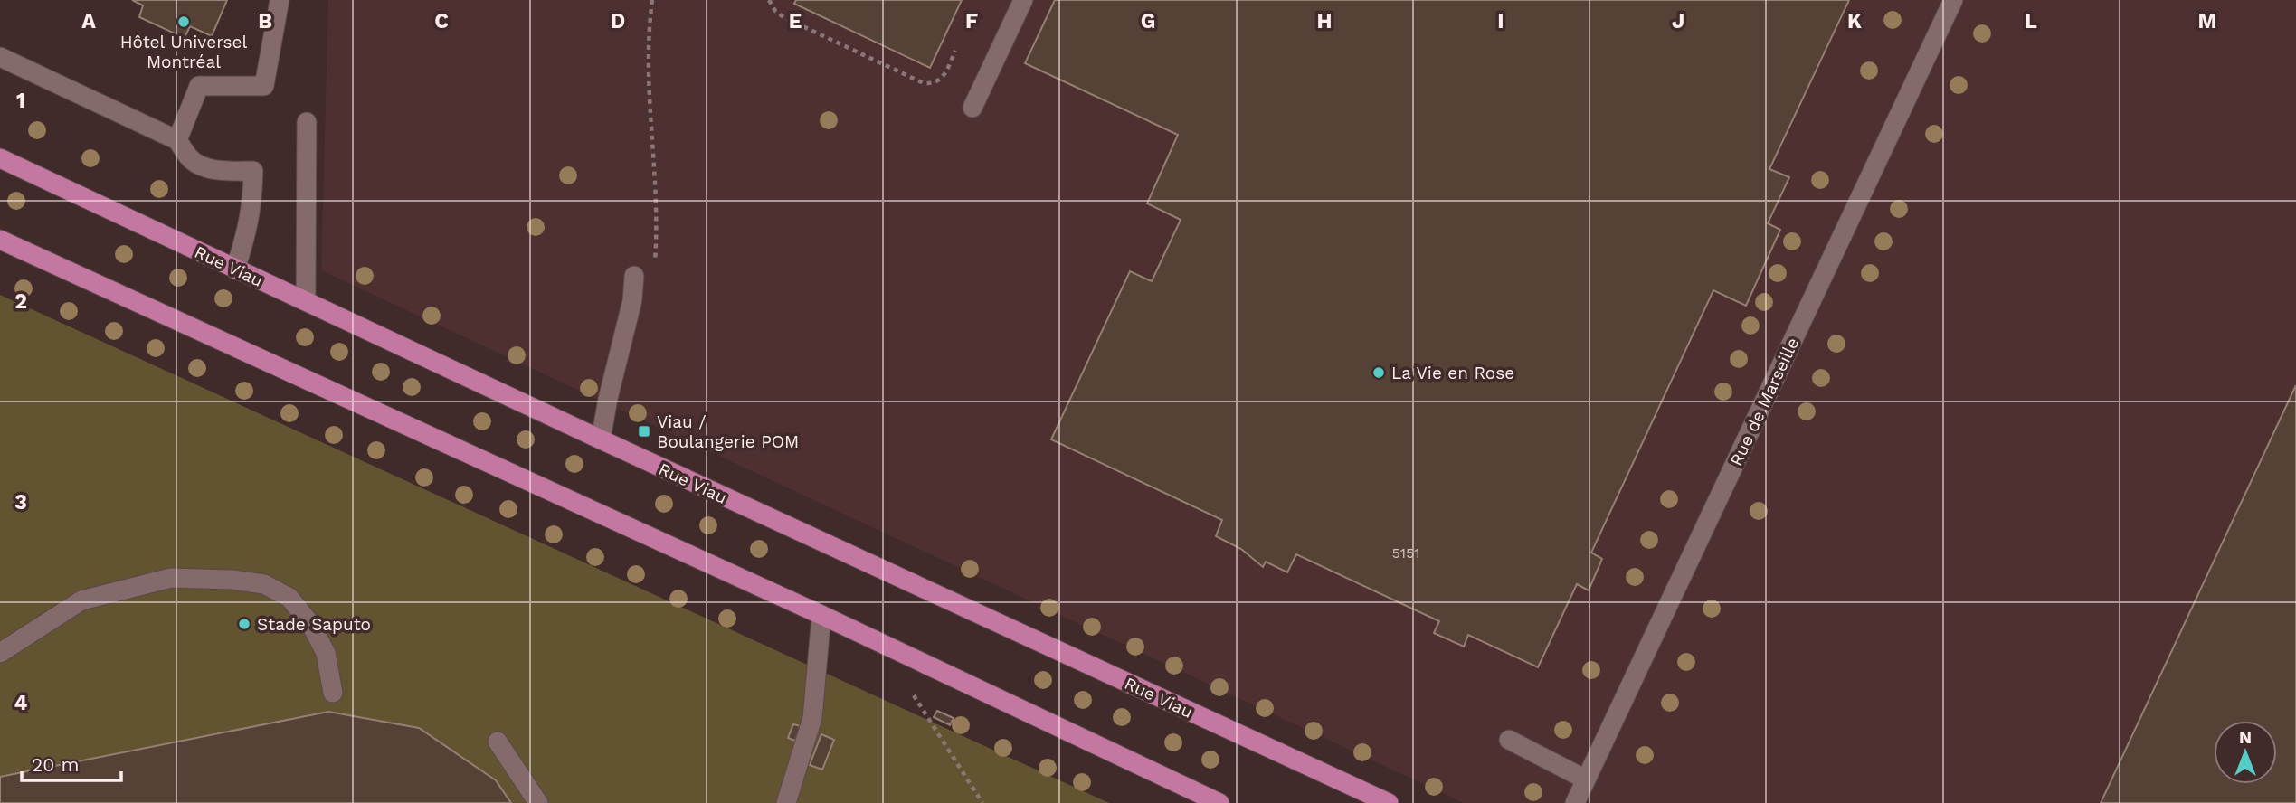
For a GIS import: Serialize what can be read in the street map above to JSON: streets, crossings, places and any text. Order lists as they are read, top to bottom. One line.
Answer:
{"streets":{"main road":["Rue Viau"],"street":["Rue de Marseille"]},"places":{"other":["Hôtel Universel Montréal","La Vie en Rose","Stade Saputo"],"transit":["Viau / Boulangerie POM"]},"house_numbers":["5151"],"scale_bar":"20 m","north":"top","grid":{"columns":["A","B","C","D","E","F","G","H","I","J","K","L","M"],"rows":["1","2","3","4"]}}
